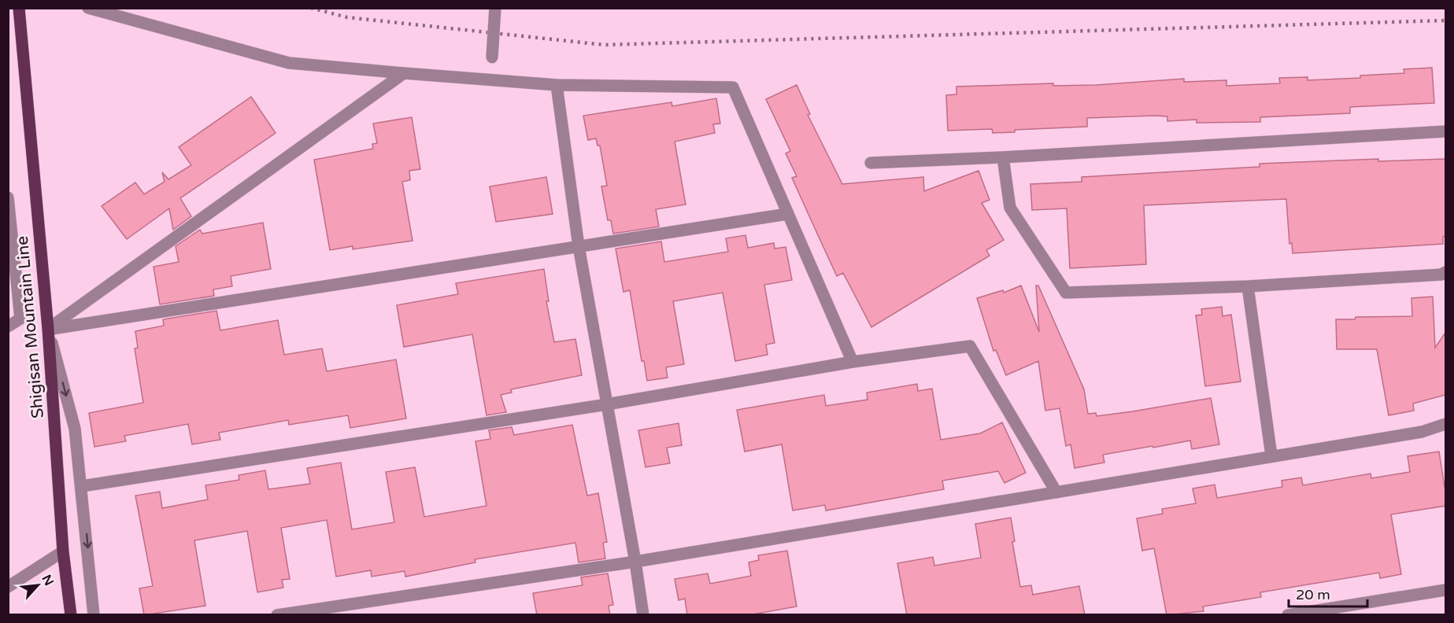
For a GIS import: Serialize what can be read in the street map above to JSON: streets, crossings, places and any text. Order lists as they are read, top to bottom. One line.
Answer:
{"streets":{"main road":["Shigisan Mountain Line"]},"scale_bar":"20 m","north":"top right"}
